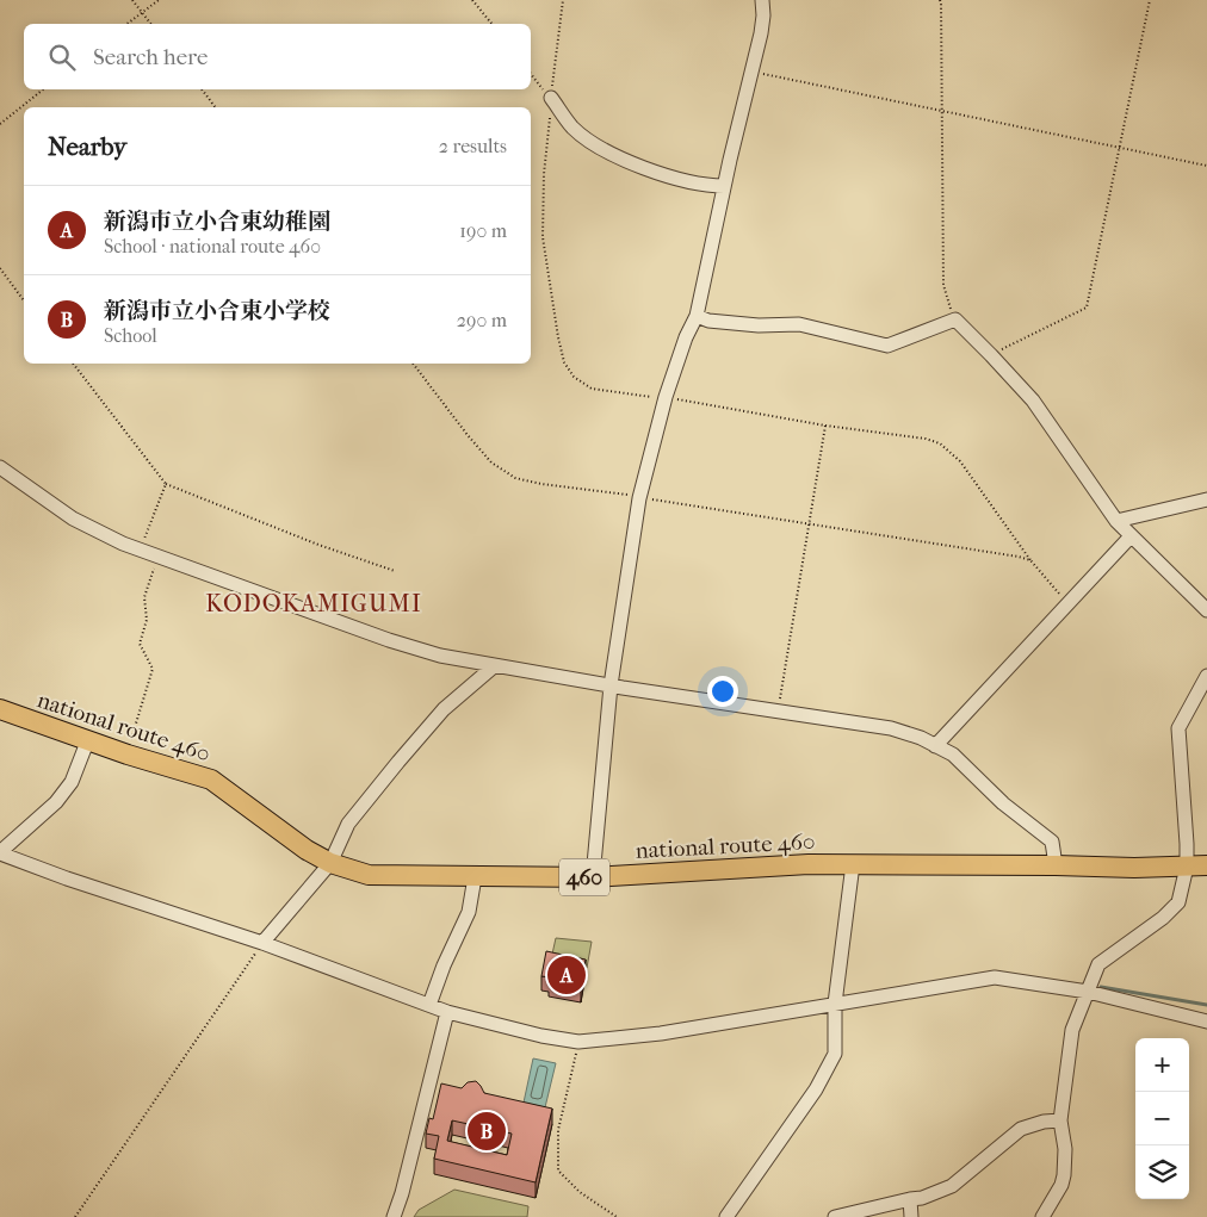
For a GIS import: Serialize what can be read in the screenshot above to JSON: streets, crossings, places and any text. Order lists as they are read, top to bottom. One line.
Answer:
{"streets":{"highway":["national route 460","460"]},"districts":["KODOKAMIGUMI"],"page":{"search":"Search here","heading":["Nearby","2 results"],"list":[{"mark":"A","name":"新潟市立小合東幼稚園","note":"School · national route 460","value":"190 m"},{"mark":"B","name":"新潟市立小合東小学校","note":"School","value":"290 m"}],"pins":["A","B"],"map_buttons":["+","−"]}}
